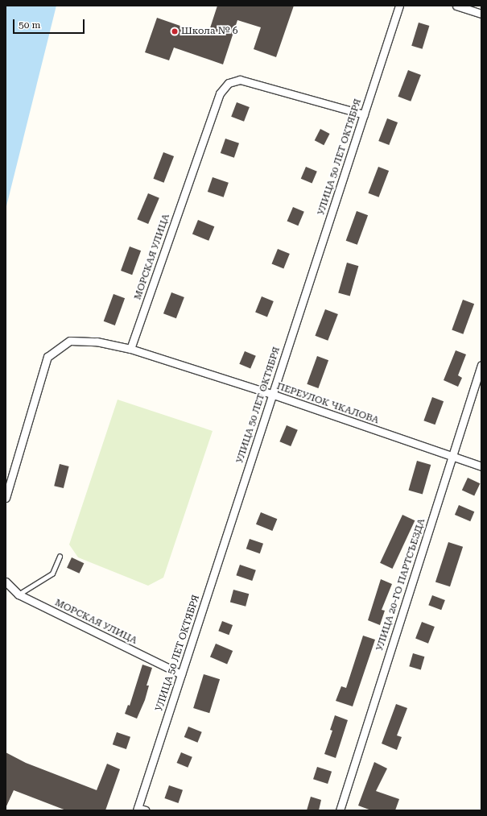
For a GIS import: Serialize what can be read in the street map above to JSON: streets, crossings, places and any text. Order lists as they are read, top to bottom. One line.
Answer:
{"streets":{"street":["УЛИЦА 50 ЛЕТ ОКТЯБРЯ","МОРСКАЯ УЛИЦА","ПЕРЕУЛОК ЧКАЛОВА","УЛИЦА 20-ГО ПАРТСЪЕЗДА"]},"crossings":[["УЛИЦА 50 ЛЕТ ОКТЯБРЯ","МОРСКАЯ УЛИЦА"],["УЛИЦА 50 ЛЕТ ОКТЯБРЯ","ПЕРЕУЛОК ЧКАЛОВА"],["МОРСКАЯ УЛИЦА","ПЕРЕУЛОК ЧКАЛОВА"],["ПЕРЕУЛОК ЧКАЛОВА","УЛИЦА 20-ГО ПАРТСЪЕЗДА"]],"places":["Школа № 6"],"scale_bar":"50 m"}
